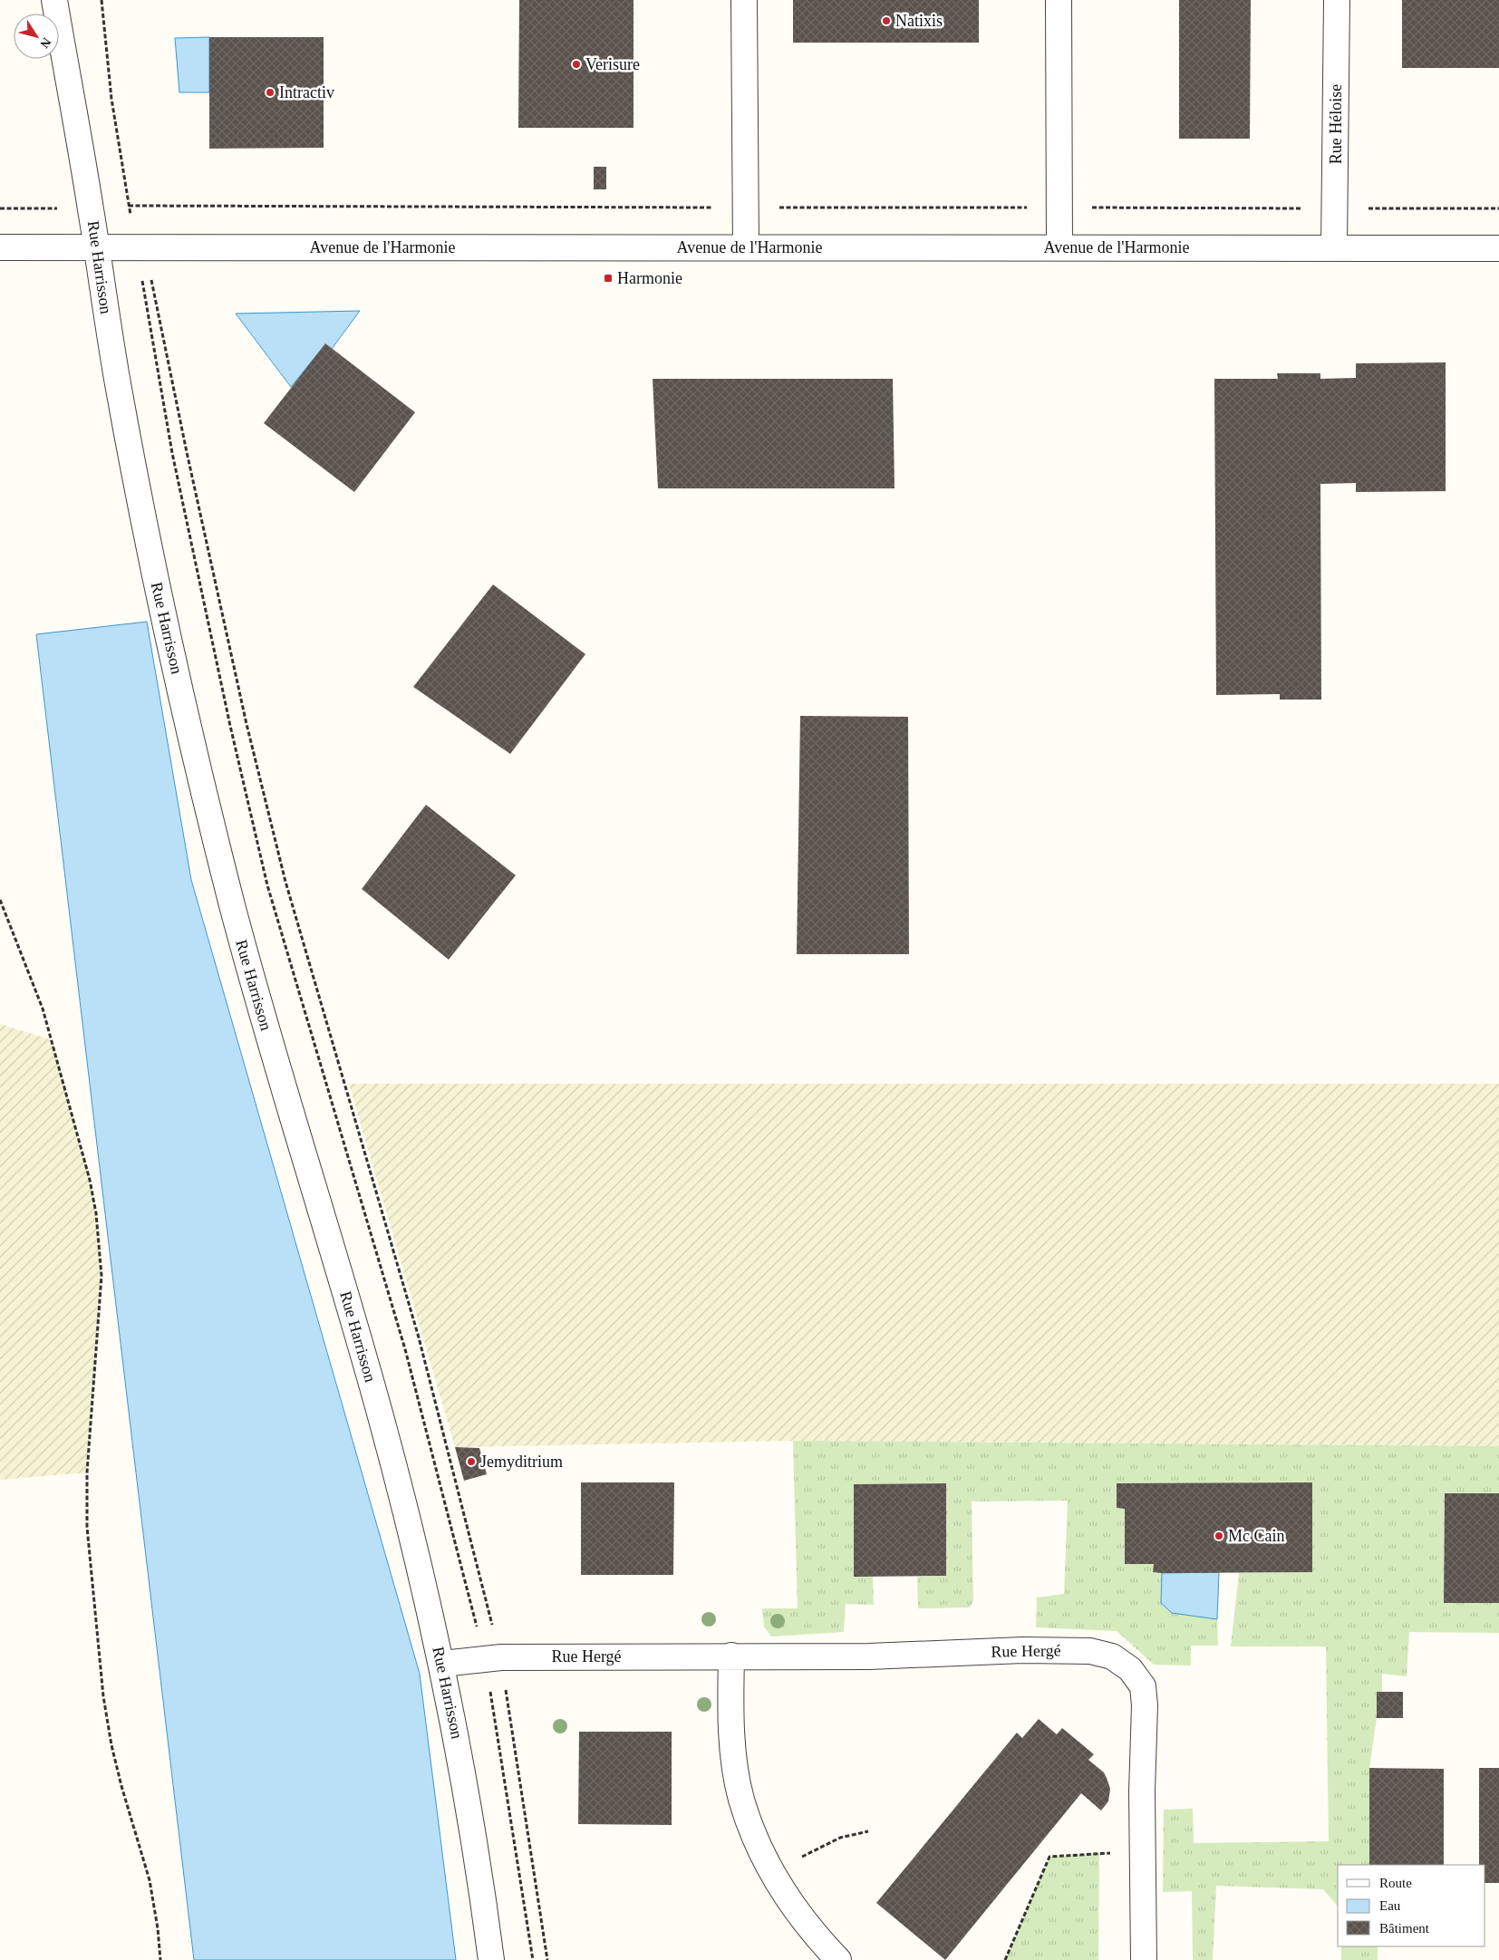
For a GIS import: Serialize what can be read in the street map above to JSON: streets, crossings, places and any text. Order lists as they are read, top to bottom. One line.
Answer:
{"streets":{"street":["Rue Héloise","Avenue de l'Harmonie","Rue Harrisson","Rue Hergé"]},"crossings":[["Rue Héloise","Avenue de l'Harmonie"],["Avenue de l'Harmonie","Rue Harrisson"],["Rue Harrisson","Rue Hergé"]],"places":{"other":["Natixis","Verisure","Intractiv","Jemyditrium","Mc Cain"],"transit":["Harmonie"]},"legend":["Route","Eau","Bâtiment"],"north":"bottom right"}
